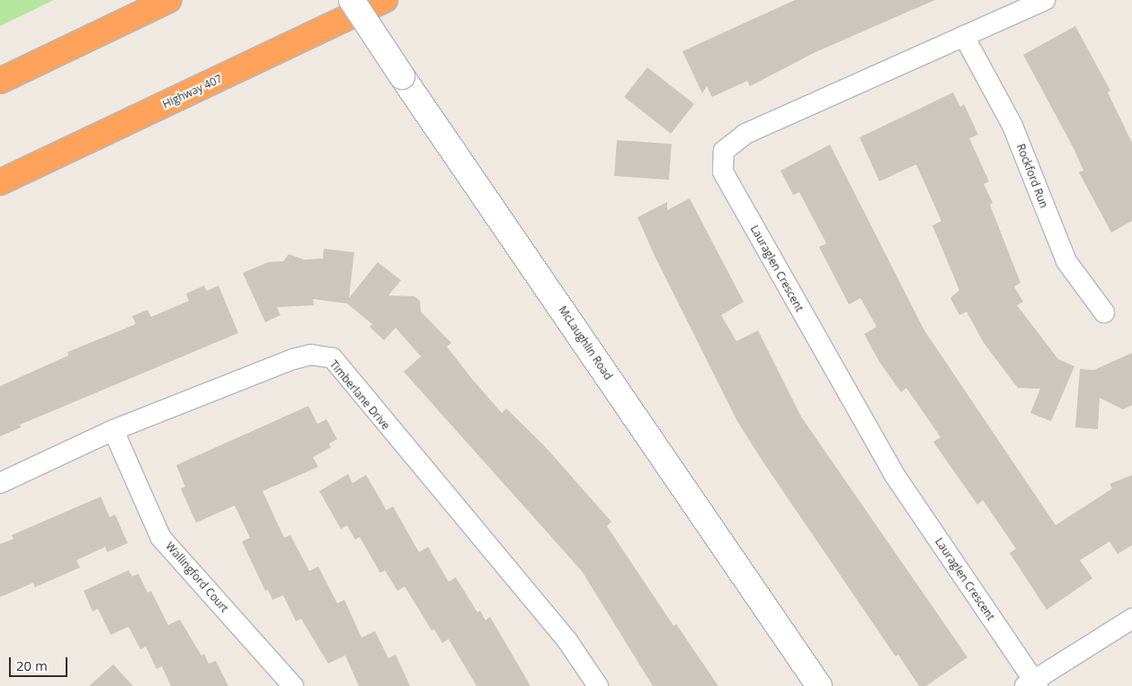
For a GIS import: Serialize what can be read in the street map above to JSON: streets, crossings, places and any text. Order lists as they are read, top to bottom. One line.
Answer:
{"streets":{"highway":["Highway 407"],"street":["Rockford Run","Lauraglen Crescent","McLaughlin Road","Timberlane Drive","Wallingford Court"]},"crossings":[["Rockford Run","Lauraglen Crescent"],["Timberlane Drive","Wallingford Court"]],"scale_bar":"20 m"}
